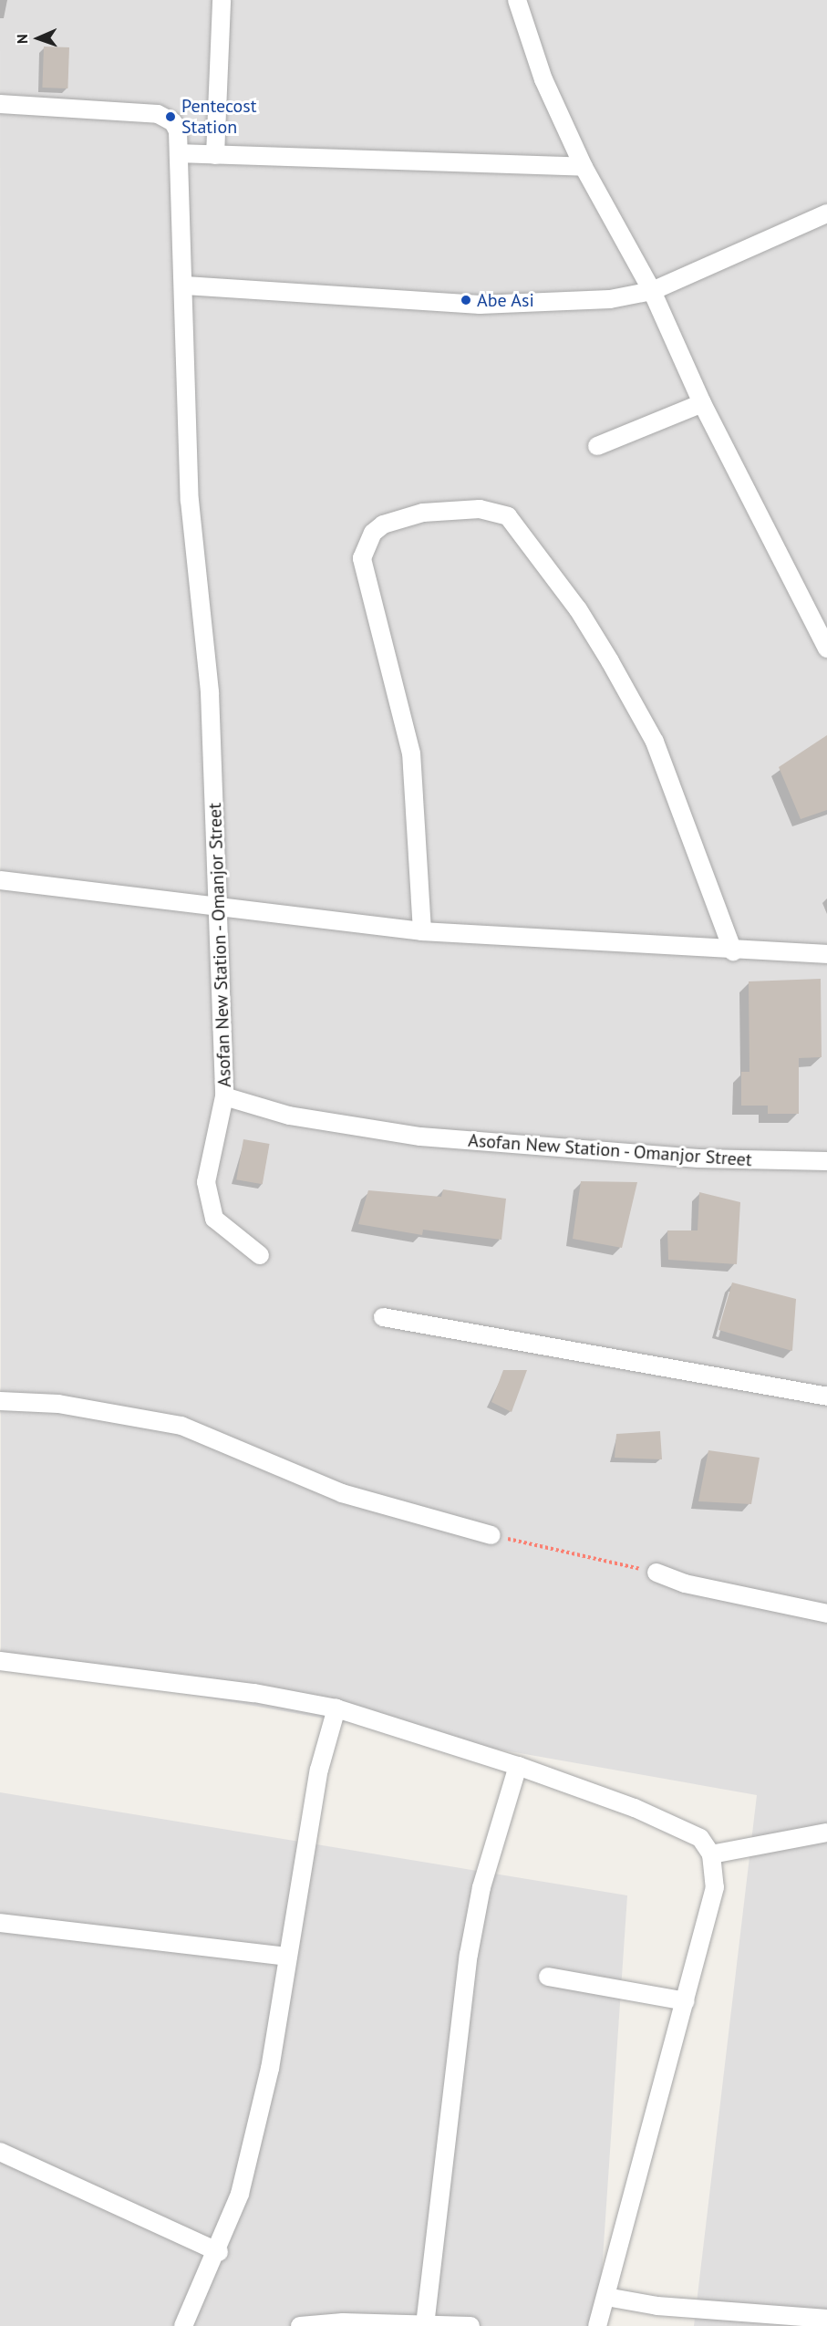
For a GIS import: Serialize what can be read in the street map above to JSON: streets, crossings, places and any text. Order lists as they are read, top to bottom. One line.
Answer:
{"streets":{"street":["Asofan New Station - Omanjor Street"]},"places":["Pentecost Station","Abe Asi"],"north":"left"}
